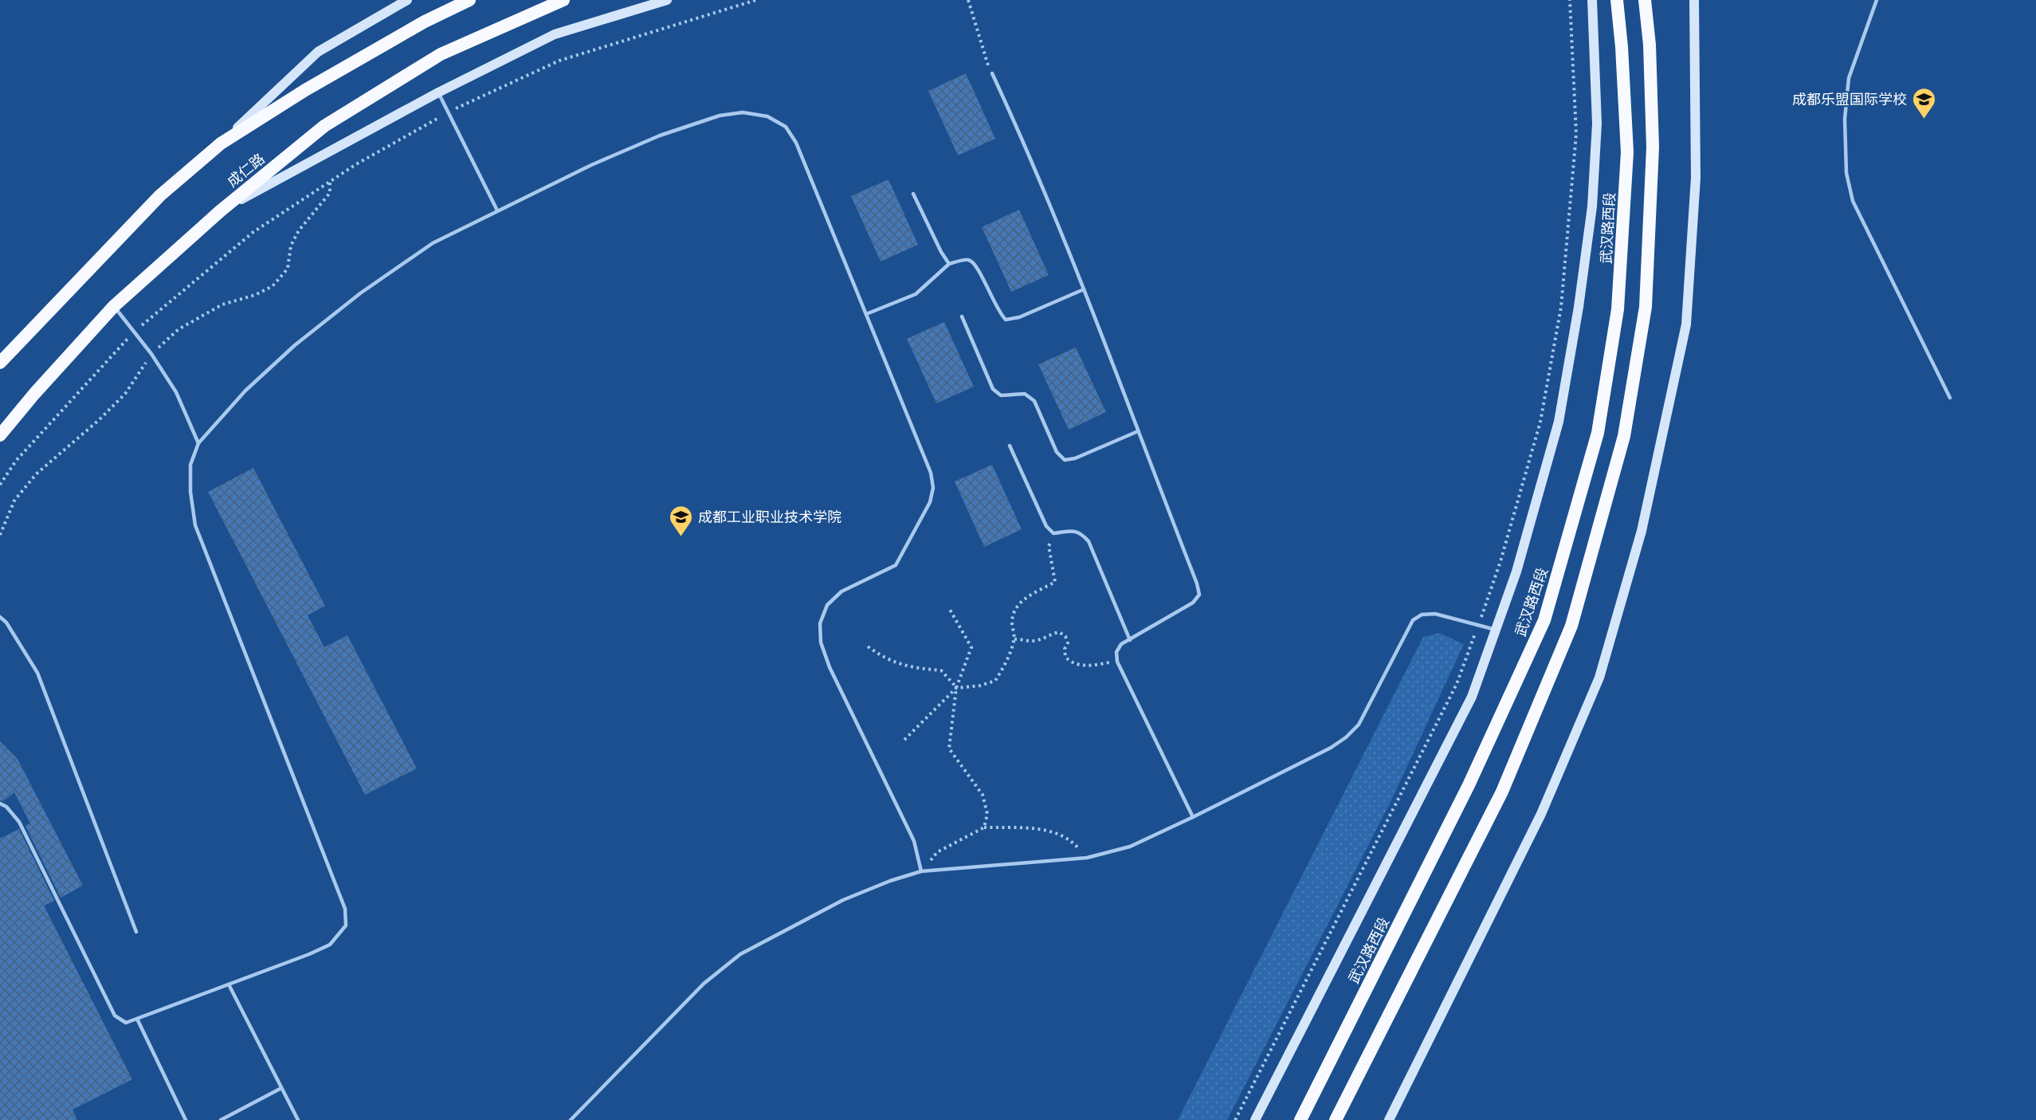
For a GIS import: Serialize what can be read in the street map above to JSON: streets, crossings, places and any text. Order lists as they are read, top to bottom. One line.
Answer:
{"streets":{"highway":["成仁路","武汉路西段"]},"places":{"school or university":["成都乐盟国际学校","成都工业职业技术学院"]}}
